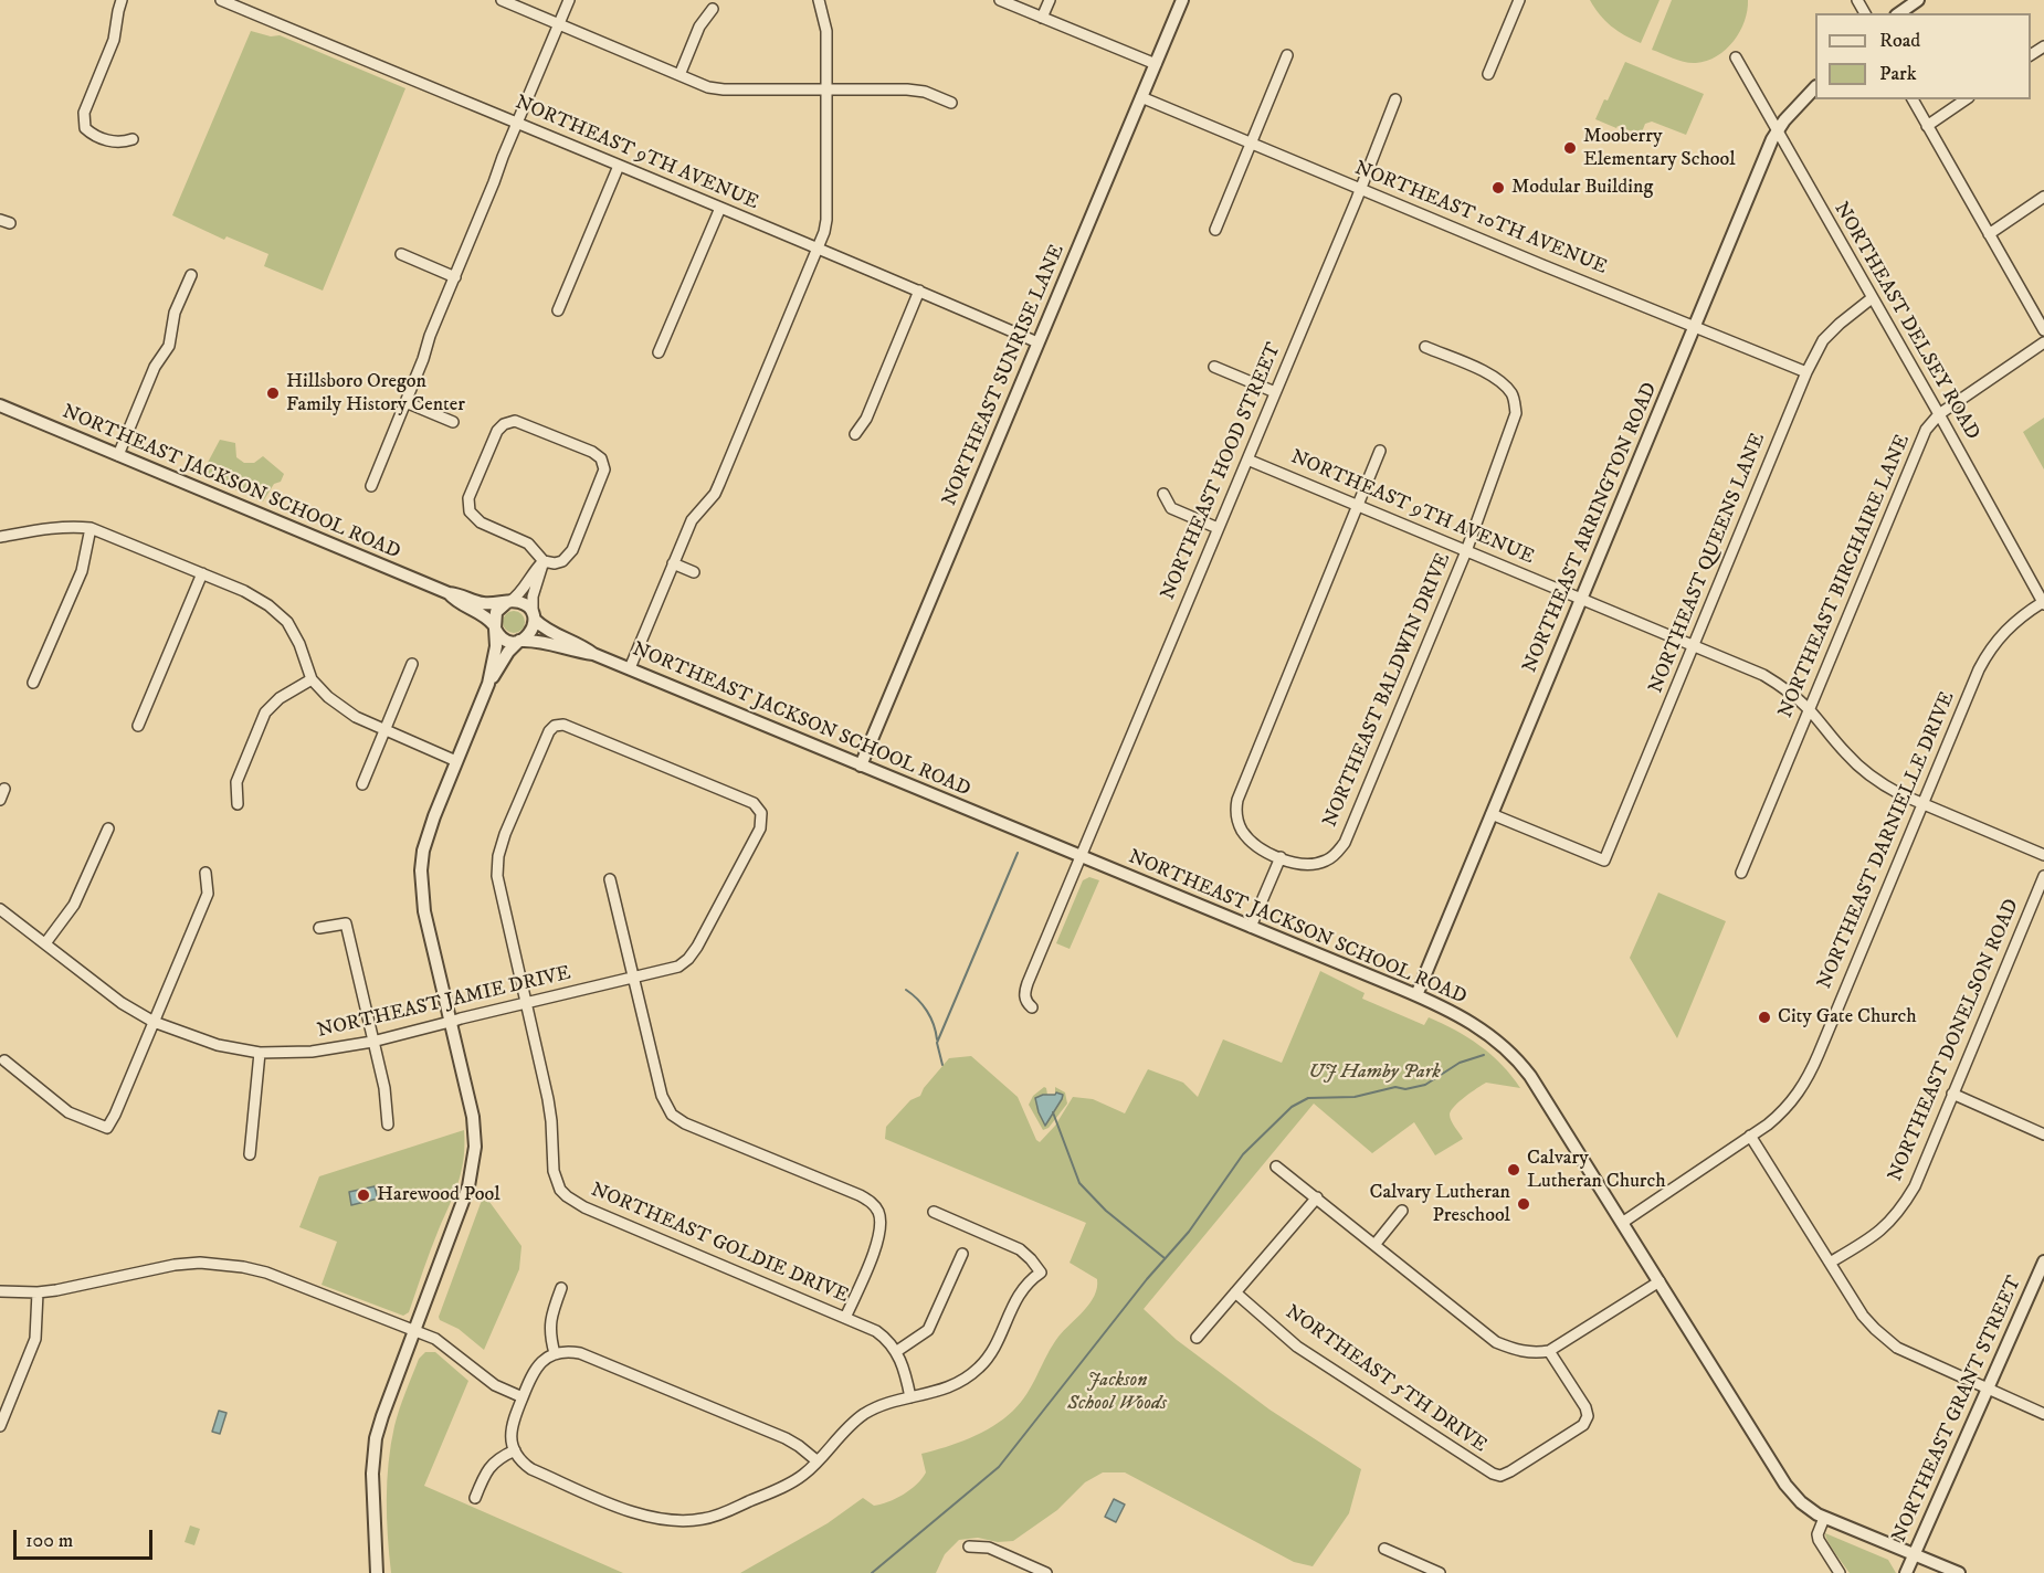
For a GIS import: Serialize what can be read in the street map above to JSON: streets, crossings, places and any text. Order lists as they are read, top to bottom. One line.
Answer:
{"streets":{"street":["NORTHEAST 9TH AVENUE","NORTHEAST 10TH AVENUE","NORTHEAST DELSEY ROAD","NORTHEAST SUNRISE LANE","NORTHEAST HOOD STREET","NORTHEAST JACKSON SCHOOL ROAD","NORTHEAST ARRINGTON ROAD","NORTHEAST QUEENS LANE","NORTHEAST BIRCHAIRE LANE","NORTHEAST BALDWIN DRIVE","NORTHEAST DARNIELLE DRIVE","NORTHEAST JAMIE DRIVE","NORTHEAST DONELSON ROAD","NORTHEAST GOLDIE DRIVE","NORTHEAST 5TH DRIVE","NORTHEAST GRANT STREET"]},"crossings":[["NORTHEAST 9TH AVENUE","NORTHEAST SUNRISE LANE"],["NORTHEAST 9TH AVENUE","NORTHEAST HOOD STREET"],["NORTHEAST 9TH AVENUE","NORTHEAST ARRINGTON ROAD"],["NORTHEAST 9TH AVENUE","NORTHEAST QUEENS LANE"],["NORTHEAST 9TH AVENUE","NORTHEAST BIRCHAIRE LANE"],["NORTHEAST 9TH AVENUE","NORTHEAST BALDWIN DRIVE"],["NORTHEAST 9TH AVENUE","NORTHEAST DARNIELLE DRIVE"],["NORTHEAST 10TH AVENUE","NORTHEAST SUNRISE LANE"],["NORTHEAST 10TH AVENUE","NORTHEAST HOOD STREET"],["NORTHEAST 10TH AVENUE","NORTHEAST ARRINGTON ROAD"],["NORTHEAST 10TH AVENUE","NORTHEAST QUEENS LANE"],["NORTHEAST DELSEY ROAD","NORTHEAST ARRINGTON ROAD"],["NORTHEAST DELSEY ROAD","NORTHEAST QUEENS LANE"],["NORTHEAST DELSEY ROAD","NORTHEAST BIRCHAIRE LANE"],["NORTHEAST DELSEY ROAD","NORTHEAST DARNIELLE DRIVE"],["NORTHEAST SUNRISE LANE","NORTHEAST JACKSON SCHOOL ROAD"],["NORTHEAST HOOD STREET","NORTHEAST JACKSON SCHOOL ROAD"],["NORTHEAST JACKSON SCHOOL ROAD","NORTHEAST ARRINGTON ROAD"],["NORTHEAST JACKSON SCHOOL ROAD","NORTHEAST DARNIELLE DRIVE"],["NORTHEAST JACKSON SCHOOL ROAD","NORTHEAST GRANT STREET"],["NORTHEAST ARRINGTON ROAD","NORTHEAST QUEENS LANE"],["NORTHEAST JAMIE DRIVE","NORTHEAST GOLDIE DRIVE"]],"parks":["UJ Hamby Park","Jackson School Woods"],"places":["Mooberry Elementary School","Modular Building","Hillsboro Oregon Family History Center","City Gate Church","Calvary Lutheran Church","Harewood Pool","Calvary Lutheran Preschool"],"legend":["Road","Park"],"scale_bar":"100 m"}
